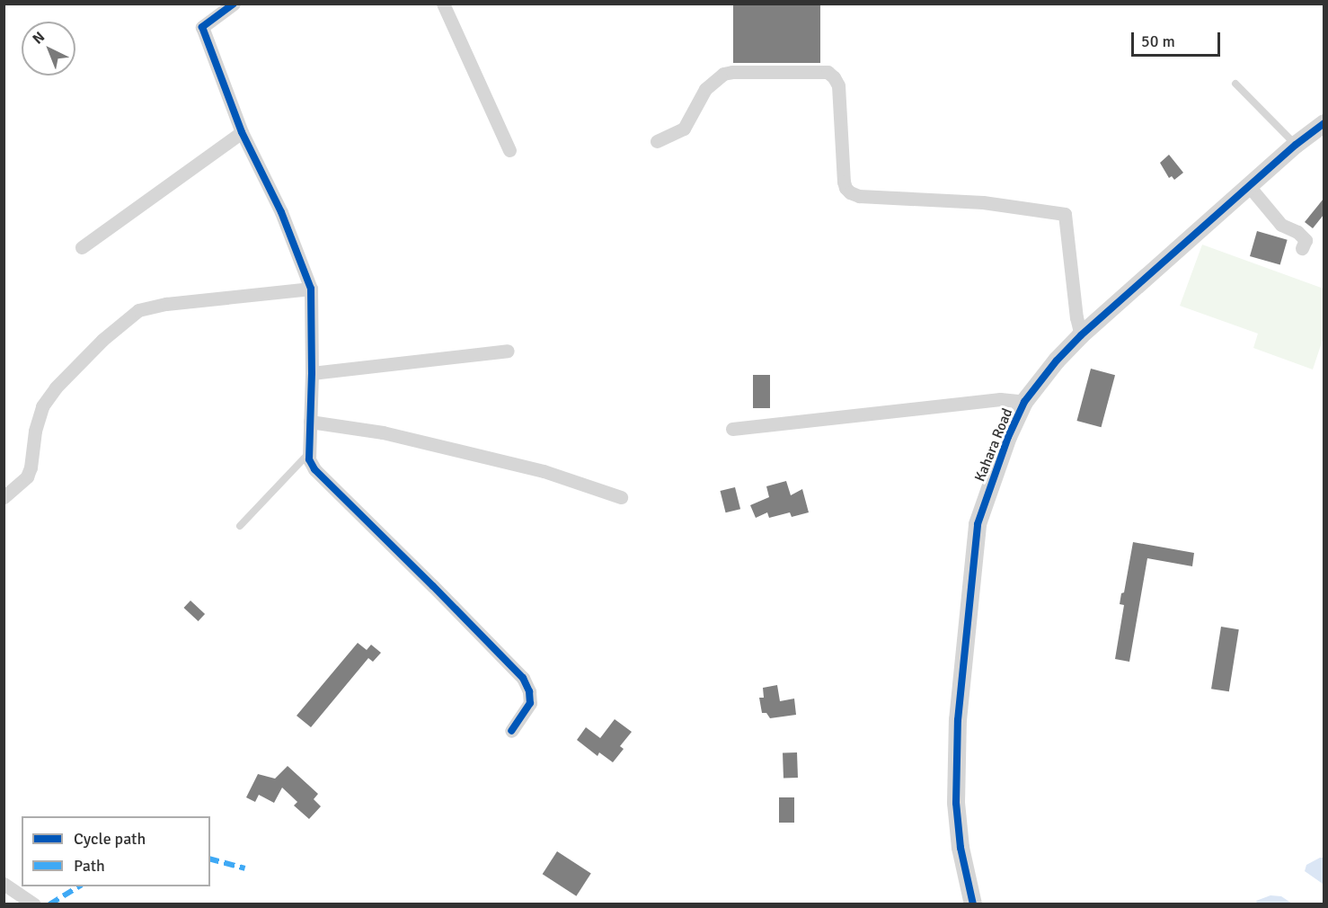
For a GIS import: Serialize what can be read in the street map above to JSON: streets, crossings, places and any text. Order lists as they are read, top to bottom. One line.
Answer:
{"streets":{"street":["Kahara Road"]},"legend":["Cycle path","Path"],"scale_bar":"50 m","north":"top left"}
